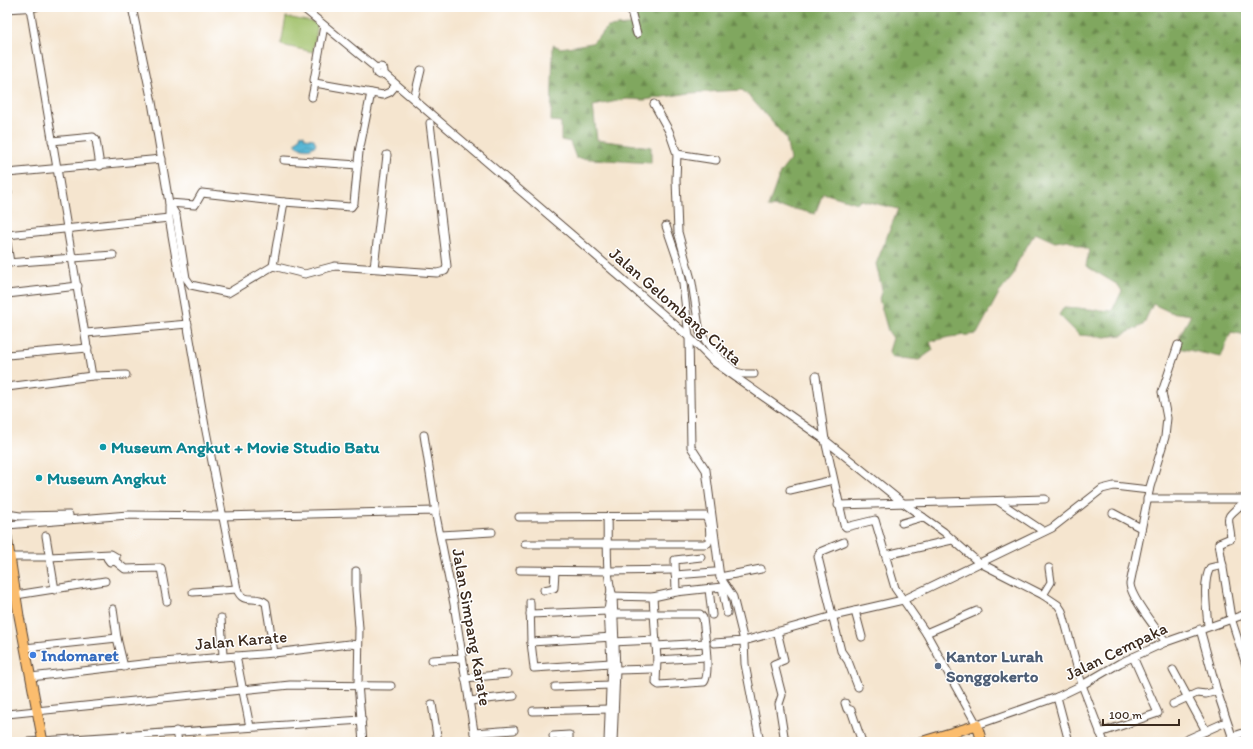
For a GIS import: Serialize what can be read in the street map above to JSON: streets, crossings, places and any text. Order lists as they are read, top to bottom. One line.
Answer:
{"streets":{"street":["Jalan Gelombang Cinta","Jalan Simpang Karate","Jalan Karate","Jalan Cempaka"]},"crossings":[["Jalan Gelombang Cinta","Jalan Cempaka"]],"places":["Museum Angkut + Movie Studio Batu","Museum Angkut","Indomaret","Kantor Lurah Songgokerto"],"scale_bar":"100 m"}
